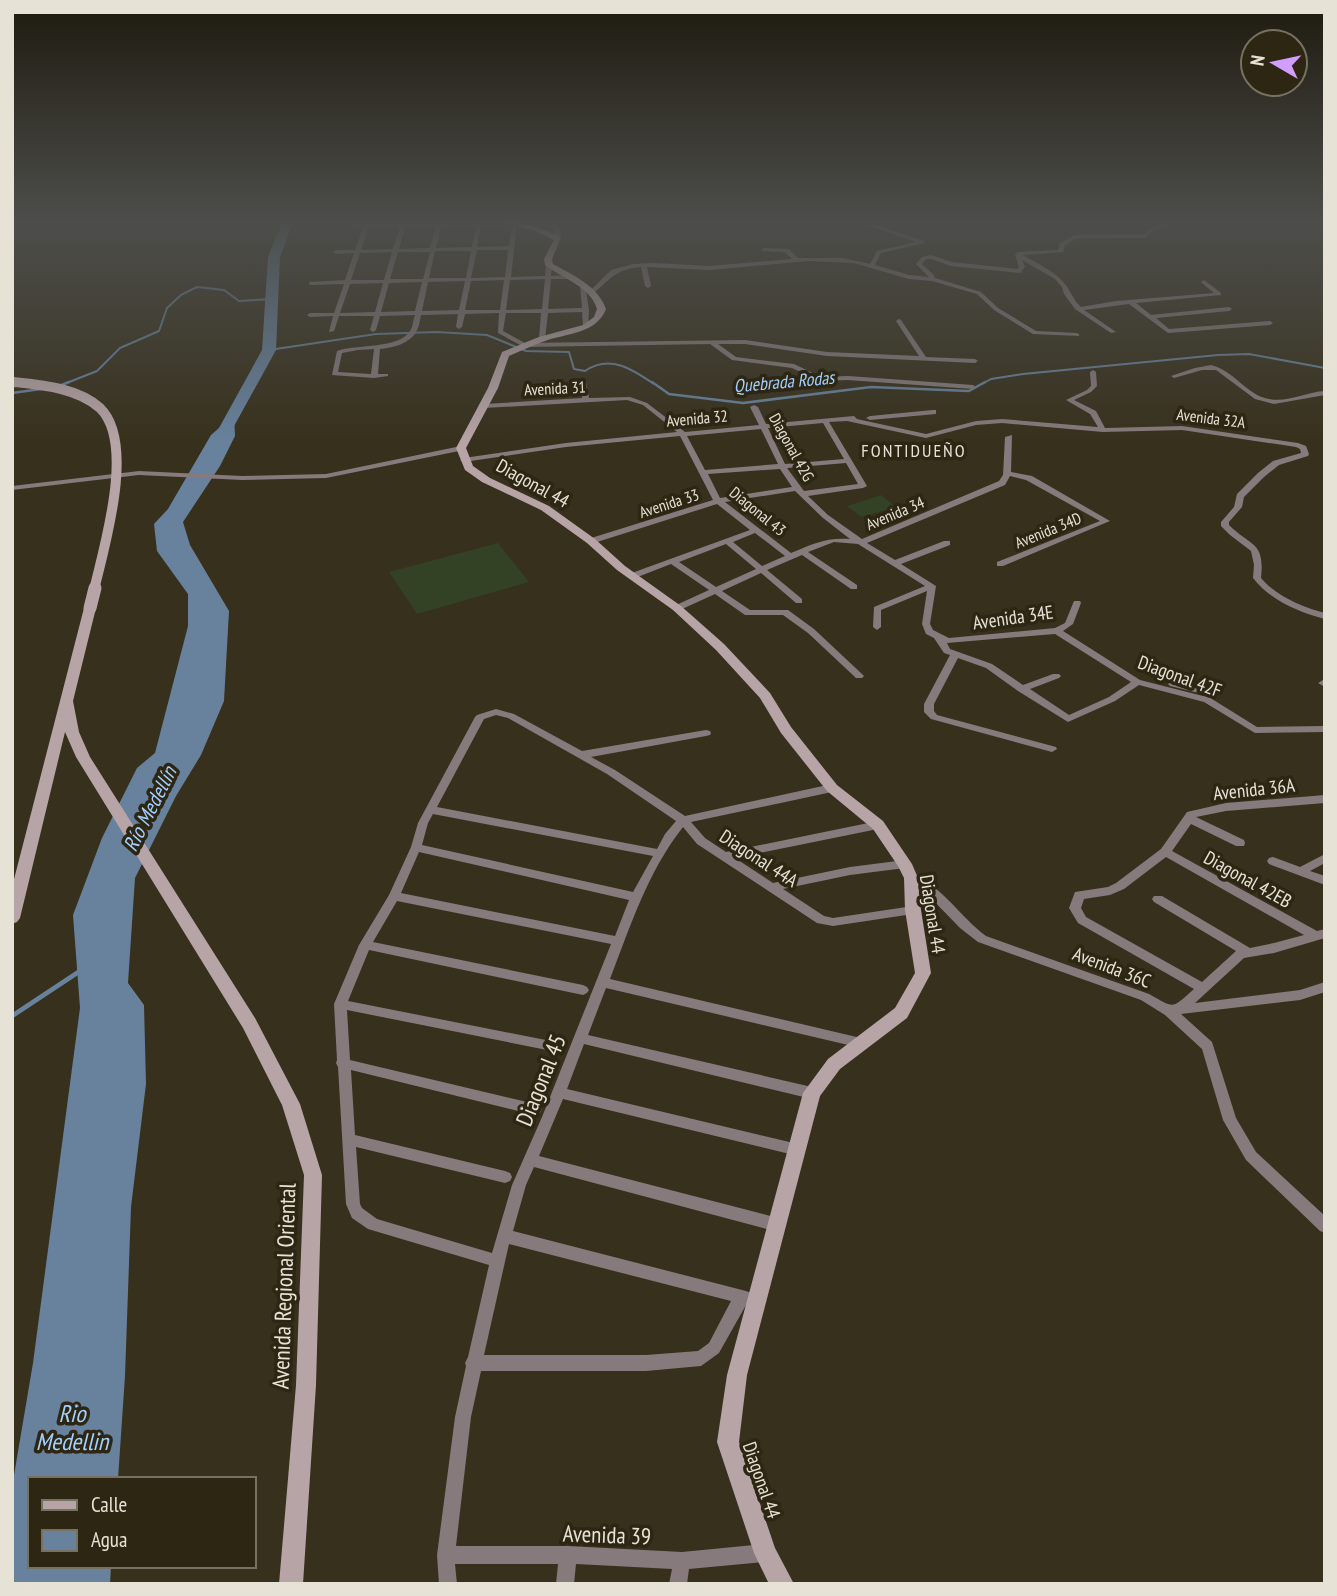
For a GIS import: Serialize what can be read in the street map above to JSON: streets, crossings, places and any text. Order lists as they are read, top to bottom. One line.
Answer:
{"streets":{"main road":["Diagonal 44","Avenida Regional Oriental"],"street":["Avenida 31","Avenida 32","Avenida 32A","Diagonal 42G","Avenida 33","Diagonal 43","Avenida 34","Avenida 34D","Avenida 34E","Diagonal 42F","Avenida 36A","Diagonal 44A","Diagonal 42EB","Avenida 36C","Diagonal 45","Avenida 39"]},"crossings":[["Avenida 31","Diagonal 43"],["Avenida 32","Avenida 32A"],["Avenida 32","Diagonal 42G"],["Avenida 32","Diagonal 44"],["Avenida 32","Diagonal 43"],["Diagonal 42G","Avenida 33"],["Diagonal 42G","Avenida 34"],["Diagonal 44","Avenida 33"],["Diagonal 44","Avenida 34"],["Diagonal 44","Diagonal 44A"],["Diagonal 44","Avenida 36C"],["Diagonal 44","Avenida 39"],["Avenida 33","Diagonal 43"],["Diagonal 43","Avenida 34"],["Avenida 34","Avenida 34D"],["Avenida 34E","Diagonal 42F"],["Diagonal 44A","Diagonal 45"],["Diagonal 45","Avenida 39"]],"districts":["FONTIDUEÑO"],"water":["Quebrada Rodas","Río Medellín","Rio Medellin"],"legend":["Calle","Agua"],"north":"left"}
